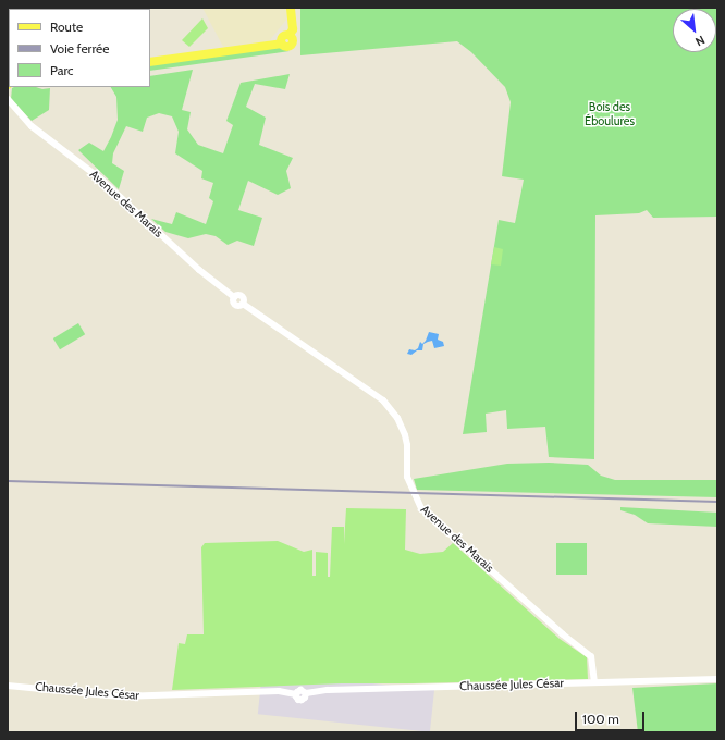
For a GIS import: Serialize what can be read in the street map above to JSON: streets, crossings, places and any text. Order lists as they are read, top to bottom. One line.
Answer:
{"streets":{"street":["Avenue des Marais","Chaussée Jules César"]},"crossings":[["Avenue des Marais","Chaussée Jules César"]],"parks":["Bois des Éboulures"],"legend":["Route","Voie ferrée","Parc"],"scale_bar":"100 m","north":"bottom right"}
